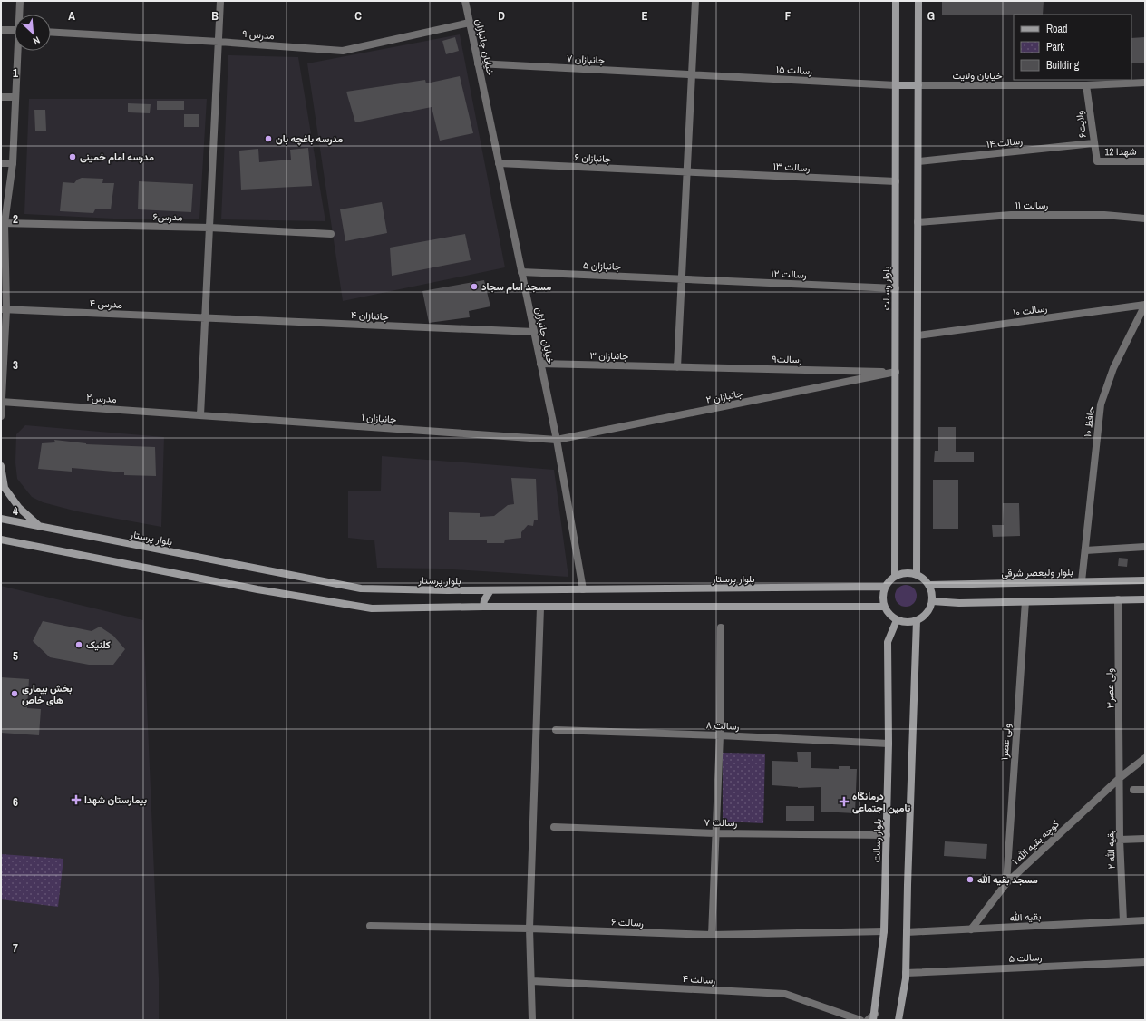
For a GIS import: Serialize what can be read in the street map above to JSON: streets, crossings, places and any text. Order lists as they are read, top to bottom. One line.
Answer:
{"streets":{"main road":["بلوار رسالت","بلوار پرستار","بلوار ولیعصر شرقی"],"street":["مدرس ۹","خیابان جانبازان","جانبازان ۷","رسالت ۱۵","خیابان ولایت","ولایت۶","رسالت ۱۴","شهدا 12","جانبازان ۶","رسالت ۱۳","رسالت ۱۱","مدرس۶","جانبازان ۵","رسالت ۱۲","مدرس ۴","رسالت ۱۰","جانبازان ۴","جانبازان ۳","رسالت۹","جانبازان ۲","مدرس۲","جانبازان ۱","حافظ ۱۰","ولی عصر۳","رسالت ۸","ولی عصر۱","رسالت ۷","کوچه بقیه الله ۱","بقیه الله ۲","بقیه الله","رسالت ۶","رسالت ۵","رسالت ۴"]},"crossings":[["مدرس ۹","خیابان جانبازان"],["خیابان جانبازان","جانبازان ۷"],["خیابان جانبازان","جانبازان ۶"],["خیابان جانبازان","جانبازان ۵"],["خیابان جانبازان","جانبازان ۴"],["خیابان جانبازان","جانبازان ۳"],["خیابان جانبازان","جانبازان ۲"],["خیابان جانبازان","جانبازان ۱"],["خیابان جانبازان","بلوار پرستار"],["جانبازان ۷","رسالت ۱۵"],["رسالت ۱۵","بلوار رسالت"],["خیابان ولایت","ولایت۶"],["ولایت۶","رسالت ۱۴"],["ولایت۶","شهدا 12"],["جانبازان ۶","رسالت ۱۳"],["رسالت ۱۳","بلوار رسالت"],["جانبازان ۵","رسالت ۱۲"],["رسالت ۱۲","بلوار رسالت"],["بلوار رسالت","رسالت۹"],["بلوار رسالت","جانبازان ۲"],["بلوار رسالت","بلوار پرستار"],["بلوار رسالت","بلوار ولیعصر شرقی"],["بلوار رسالت","رسالت ۸"],["بلوار رسالت","رسالت ۷"],["بلوار رسالت","رسالت ۶"],["مدرس ۴","جانبازان ۴"],["رسالت ۱۰","حافظ ۱۰"],["جانبازان ۳","رسالت۹"],["رسالت۹","جانبازان ۲"],["جانبازان ۲","جانبازان ۱"],["مدرس۲","جانبازان ۱"],["حافظ ۱۰","بلوار ولیعصر شرقی"],["بلوار پرستار","بلوار ولیعصر شرقی"],["ولی عصر۳","کوچه بقیه الله ۱"],["ولی عصر۳","بقیه الله ۲"],["ولی عصر۱","کوچه بقیه الله ۱"],["کوچه بقیه الله ۱","بقیه الله ۲"],["کوچه بقیه الله ۱","بقیه الله"],["بقیه الله ۲","بقیه الله"]],"places":{"other":["مدرسه باغچه بان","مدرسه امام خمینی","مسجد امام سجاد","کلنیک","بخش بیماری های خاص","مسجد بقیه الله"],"health":["بیمارستان شهدا","درمانگاه تامین اجتماعی"]},"legend":["Road","Park","Building"],"north":"bottom right","grid":{"columns":["A","B","C","D","E","F","G"],"rows":["1","2","3","4","5","6","7"]}}
